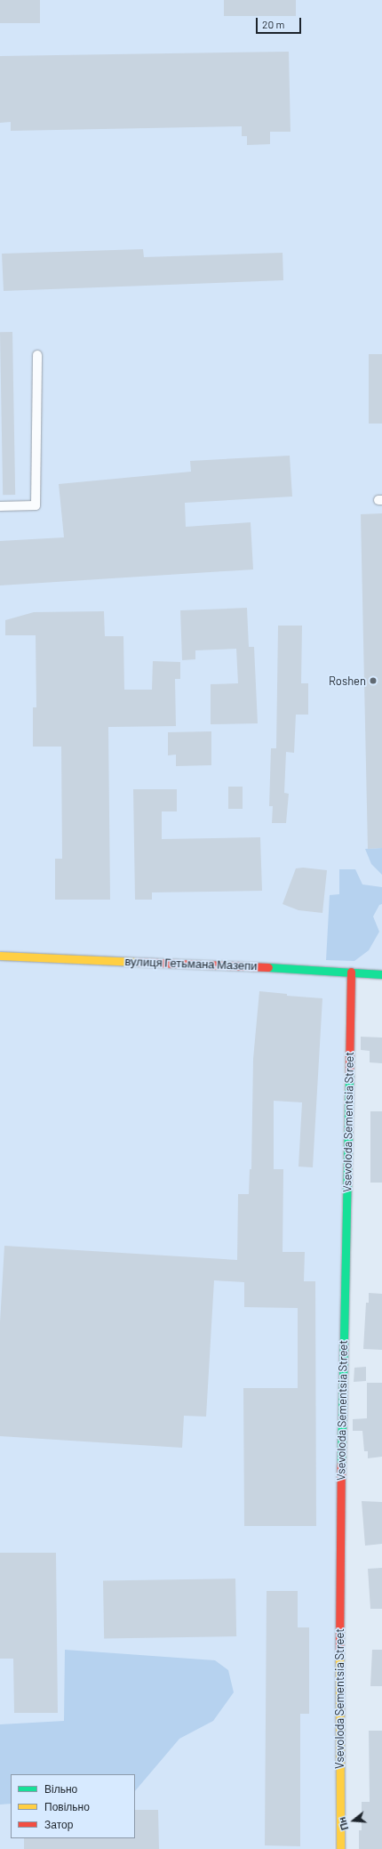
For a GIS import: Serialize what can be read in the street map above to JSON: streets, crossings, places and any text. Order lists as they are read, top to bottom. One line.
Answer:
{"streets":{"street":["вулиця Гетьмана Мазепи","Vsevoloda Sementsia Street"]},"crossings":[["вулиця Гетьмана Мазепи","Vsevoloda Sementsia Street"]],"places":["Roshen"],"legend":["Вільно","Повільно","Затор"],"scale_bar":"20 m","north":"left"}
